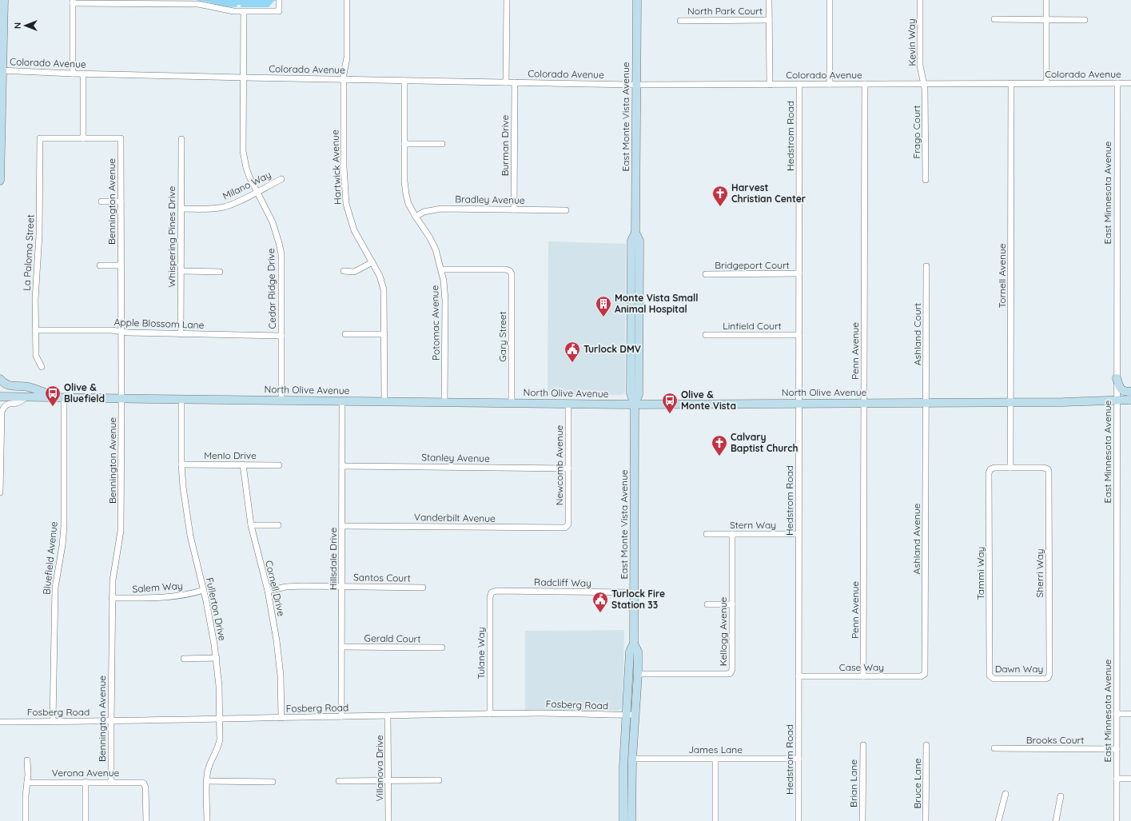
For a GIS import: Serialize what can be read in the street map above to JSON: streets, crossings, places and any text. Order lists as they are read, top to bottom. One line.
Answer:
{"streets":{"street":["North Park Court","Kevin Way","Colorado Avenue","East Monte Vista Avenue","Frago Court","Hedstrom Road","Burman Drive","Hartwick Avenue","Milano Way","East Minnesota Avenue","Bradley Avenue","Bennington Avenue","Whispering Pines Drive","La Paloma Street","Bridgeport Court","Tornell Avenue","Cedar Ridge Drive","Potomac Avenue","Apple Blossom Lane","Linfield Court","Ashland Court","Gary Street","Penn Avenue","North Olive Avenue","Menlo Drive","Stanley Avenue","Newcomb Avenue","Vanderbilt Avenue","Stern Way","Ashland Avenue","Bluefield Avenue","Hillsdale Drive","Tammi Way","Sherri Way","Santos Court","Radcliff Way","Salem Way","Cornell Drive","Fullerton Drive","Kellogg Avenue","Gerald Court","Tulane Way","Case Way","Dawn Way","Fosberg Road","Brooks Court","James Lane","Villanova Drive","Verona Avenue","Brian Lane","Bruce Lane"]},"crossings":[["Kevin Way","Colorado Avenue"],["Kevin Way","Frago Court"],["Colorado Avenue","East Monte Vista Avenue"],["Colorado Avenue","Frago Court"],["Colorado Avenue","Hedstrom Road"],["Colorado Avenue","Burman Drive"],["Colorado Avenue","Hartwick Avenue"],["Colorado Avenue","East Minnesota Avenue"],["Colorado Avenue","Tornell Avenue"],["Colorado Avenue","Cedar Ridge Drive"],["Colorado Avenue","Potomac Avenue"],["Colorado Avenue","Penn Avenue"],["East Monte Vista Avenue","North Olive Avenue"],["East Monte Vista Avenue","Radcliff Way"],["East Monte Vista Avenue","Kellogg Avenue"],["East Monte Vista Avenue","Fosberg Road"],["East Monte Vista Avenue","James Lane"],["Hedstrom Road","Bridgeport Court"],["Hedstrom Road","Linfield Court"],["Hedstrom Road","North Olive Avenue"],["Hedstrom Road","Stern Way"],["Hedstrom Road","Case Way"],["Hedstrom Road","James Lane"],["Burman Drive","Bradley Avenue"],["Hartwick Avenue","North Olive Avenue"],["Milano Way","Whispering Pines Drive"],["Milano Way","Cedar Ridge Drive"],["East Minnesota Avenue","North Olive Avenue"],["East Minnesota Avenue","Brooks Court"],["Bradley Avenue","Potomac Avenue"],["Bennington Avenue","La Paloma Street"],["Bennington Avenue","Apple Blossom Lane"],["Bennington Avenue","North Olive Avenue"],["Bennington Avenue","Salem Way"],["Bennington Avenue","Fosberg Road"],["Bennington Avenue","Verona Avenue"],["Whispering Pines Drive","Apple Blossom Lane"],["La Paloma Street","Apple Blossom Lane"],["Tornell Avenue","North Olive Avenue"],["Tornell Avenue","Tammi Way"],["Tornell Avenue","Sherri Way"],["Cedar Ridge Drive","Apple Blossom Lane"],["Cedar Ridge Drive","North Olive Avenue"],["Potomac Avenue","Gary Street"],["Potomac Avenue","North Olive Avenue"],["Ashland Court","North Olive Avenue"],["Ashland Court","Ashland Avenue"],["Gary Street","North Olive Avenue"],["Penn Avenue","North Olive Avenue"],["Penn Avenue","Case Way"],["North Olive Avenue","Newcomb Avenue"],["North Olive Avenue","Ashland Avenue"],["North Olive Avenue","Bluefield Avenue"],["North Olive Avenue","Hillsdale Drive"],["North Olive Avenue","Fullerton Drive"],["Menlo Drive","Cornell Drive"],["Menlo Drive","Fullerton Drive"],["Stanley Avenue","Newcomb Avenue"],["Stanley Avenue","Hillsdale Drive"],["Newcomb Avenue","Vanderbilt Avenue"],["Vanderbilt Avenue","Hillsdale Drive"],["Stern Way","Kellogg Avenue"],["Ashland Avenue","Case Way"],["Bluefield Avenue","Fosberg Road"],["Hillsdale Drive","Santos Court"],["Hillsdale Drive","Gerald Court"],["Hillsdale Drive","Fosberg Road"],["Tammi Way","Sherri Way"],["Tammi Way","Dawn Way"],["Sherri Way","Dawn Way"],["Santos Court","Cornell Drive"],["Radcliff Way","Tulane Way"],["Salem Way","Fullerton Drive"],["Cornell Drive","Fosberg Road"],["Fullerton Drive","Fosberg Road"],["Tulane Way","Fosberg Road"],["Fosberg Road","Villanova Drive"]],"places":{"church":["Harvest Christian Center","Calvary Baptist Church"],"building":["Monte Vista Small Animal Hospital"],"public building":["Turlock DMV","Turlock Fire Station 33"],"bus stop":["Olive & Bluefield","Olive & Monte Vista"]},"north":"left"}
